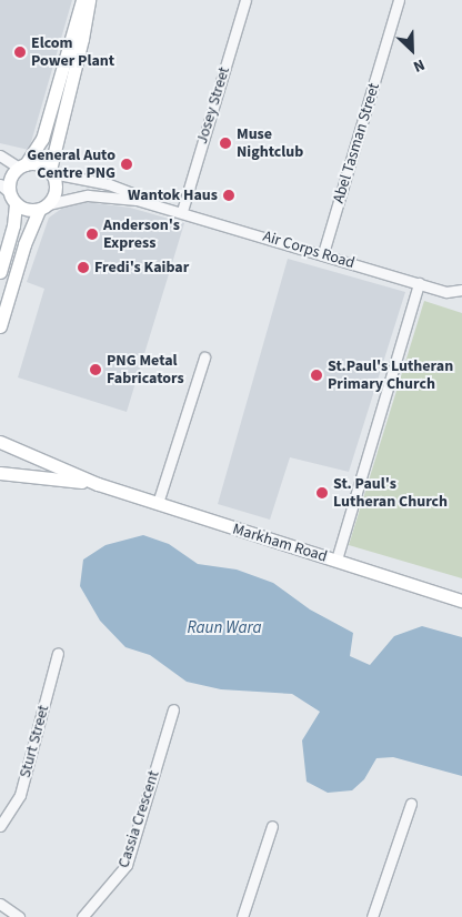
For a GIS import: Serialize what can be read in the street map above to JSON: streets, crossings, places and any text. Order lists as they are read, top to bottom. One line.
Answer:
{"streets":{"main road":["Markham Road"],"street":["Josey Street","Abel Tasman Street","Air Corps Road","Sturt Street","Cassia Crescent"]},"crossings":[["Josey Street","Air Corps Road"],["Abel Tasman Street","Air Corps Road"]],"water":["Raun Wara"],"places":["Elcom Power Plant","Muse Nightclub","General Auto Centre PNG","Wantok Haus","Anderson's Express","Fredi's Kaibar","PNG Metal Fabricators","St.Paul's Lutheran Primary Church","St. Paul's Lutheran Church"],"north":"bottom right"}
